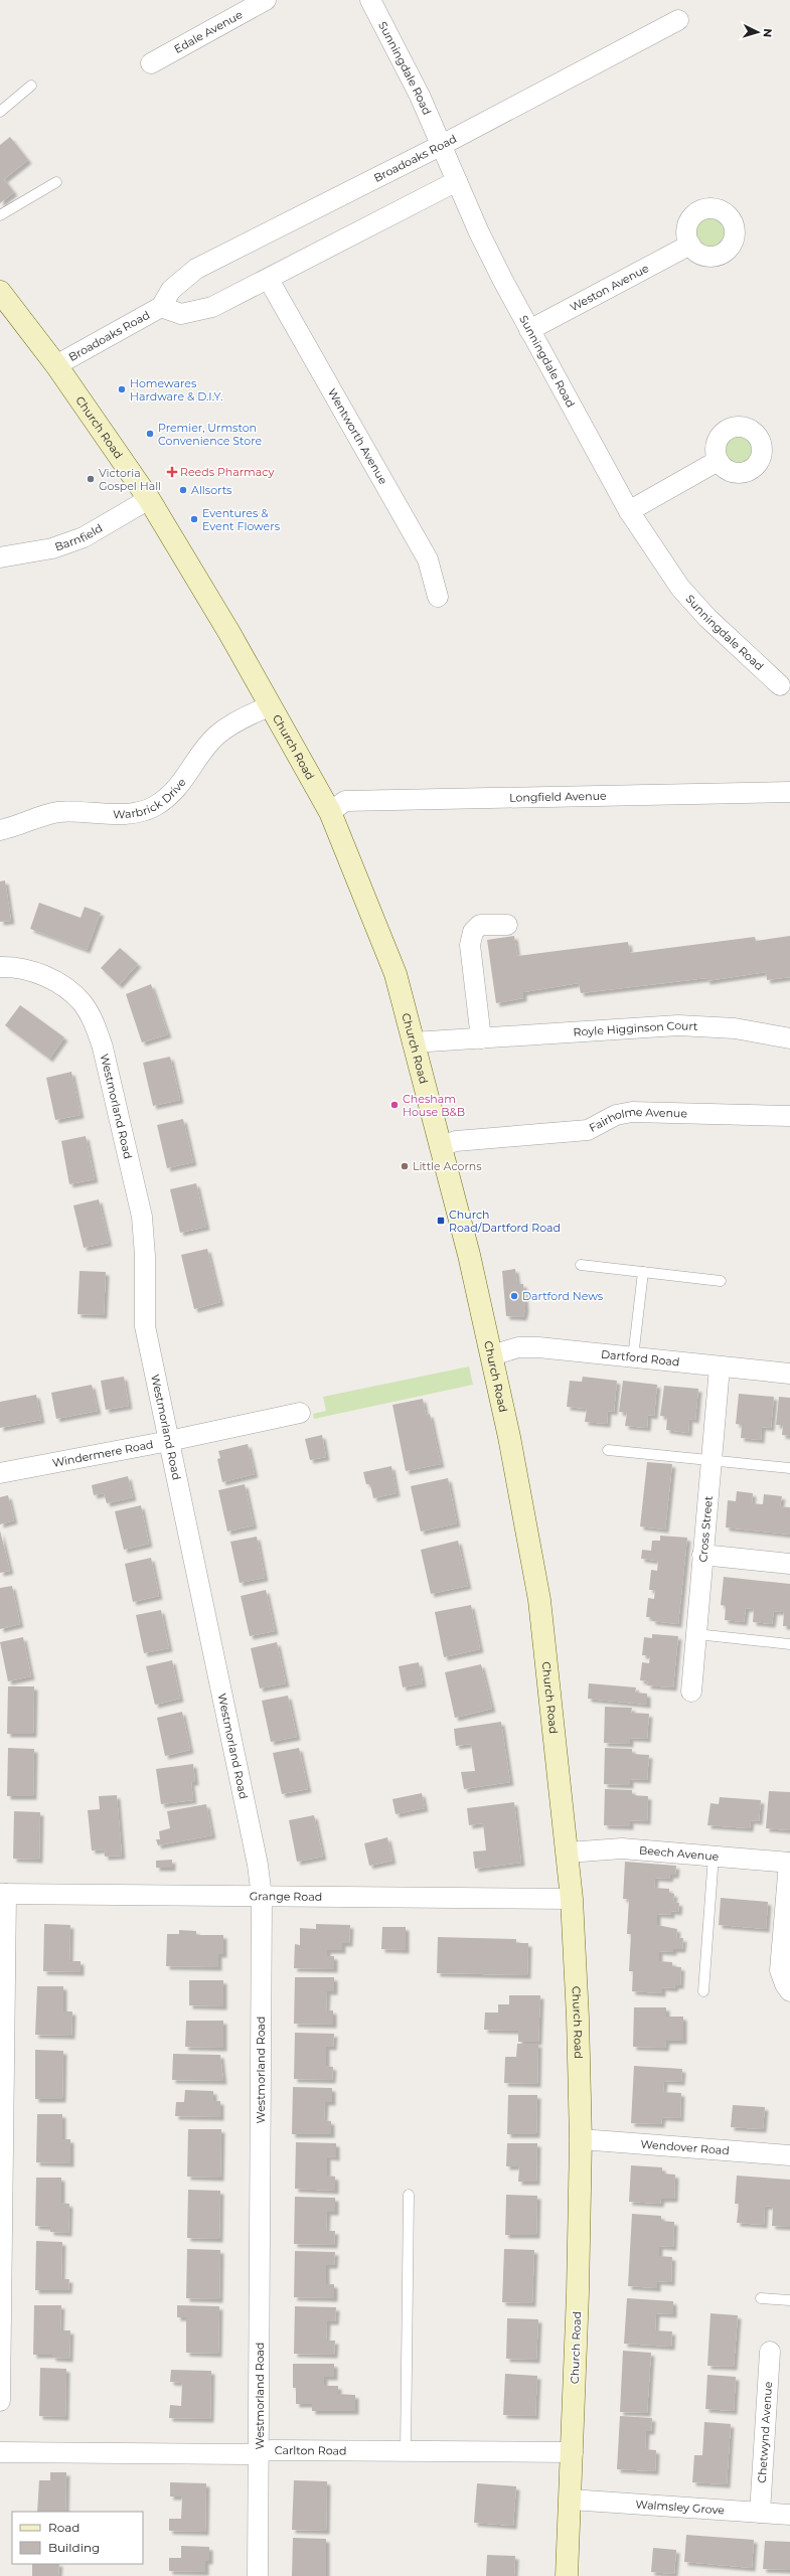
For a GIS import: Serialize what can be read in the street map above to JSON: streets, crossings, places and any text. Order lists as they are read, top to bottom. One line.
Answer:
{"streets":{"main road":["Church Road"],"street":["Edale Avenue","Sunningdale Road","Broadoaks Road","Weston Avenue","Wentworth Avenue","Barnfield","Warbrick Drive","Longfield Avenue","Royle Higginson Court","Westmorland Road","Fairholme Avenue","Dartford Road","Windermere Road","Cross Street","Beech Avenue","Grange Road","Wendover Road","Chetwynd Avenue","Carlton Road","Walmsley Grove"]},"crossings":[["Sunningdale Road","Broadoaks Road"],["Sunningdale Road","Weston Avenue"],["Broadoaks Road","Church Road"],["Broadoaks Road","Wentworth Avenue"],["Church Road","Barnfield"],["Church Road","Warbrick Drive"],["Church Road","Longfield Avenue"],["Church Road","Royle Higginson Court"],["Church Road","Fairholme Avenue"],["Church Road","Dartford Road"],["Church Road","Beech Avenue"],["Church Road","Grange Road"],["Church Road","Wendover Road"],["Church Road","Carlton Road"],["Church Road","Walmsley Grove"],["Westmorland Road","Windermere Road"],["Westmorland Road","Grange Road"],["Westmorland Road","Carlton Road"],["Dartford Road","Cross Street"],["Chetwynd Avenue","Walmsley Grove"]],"places":{"other":["Homewares Hardware & D.I.Y.","Premier, Urmston Convenience Store","Victoria Gospel Hall","Allsorts","Eventures & Event Flowers","Chesham House B&B","Little Acorns","Dartford News"],"health":["Reeds Pharmacy"],"transit":["Church Road/Dartford Road"]},"legend":["Road","Building"],"north":"right"}
